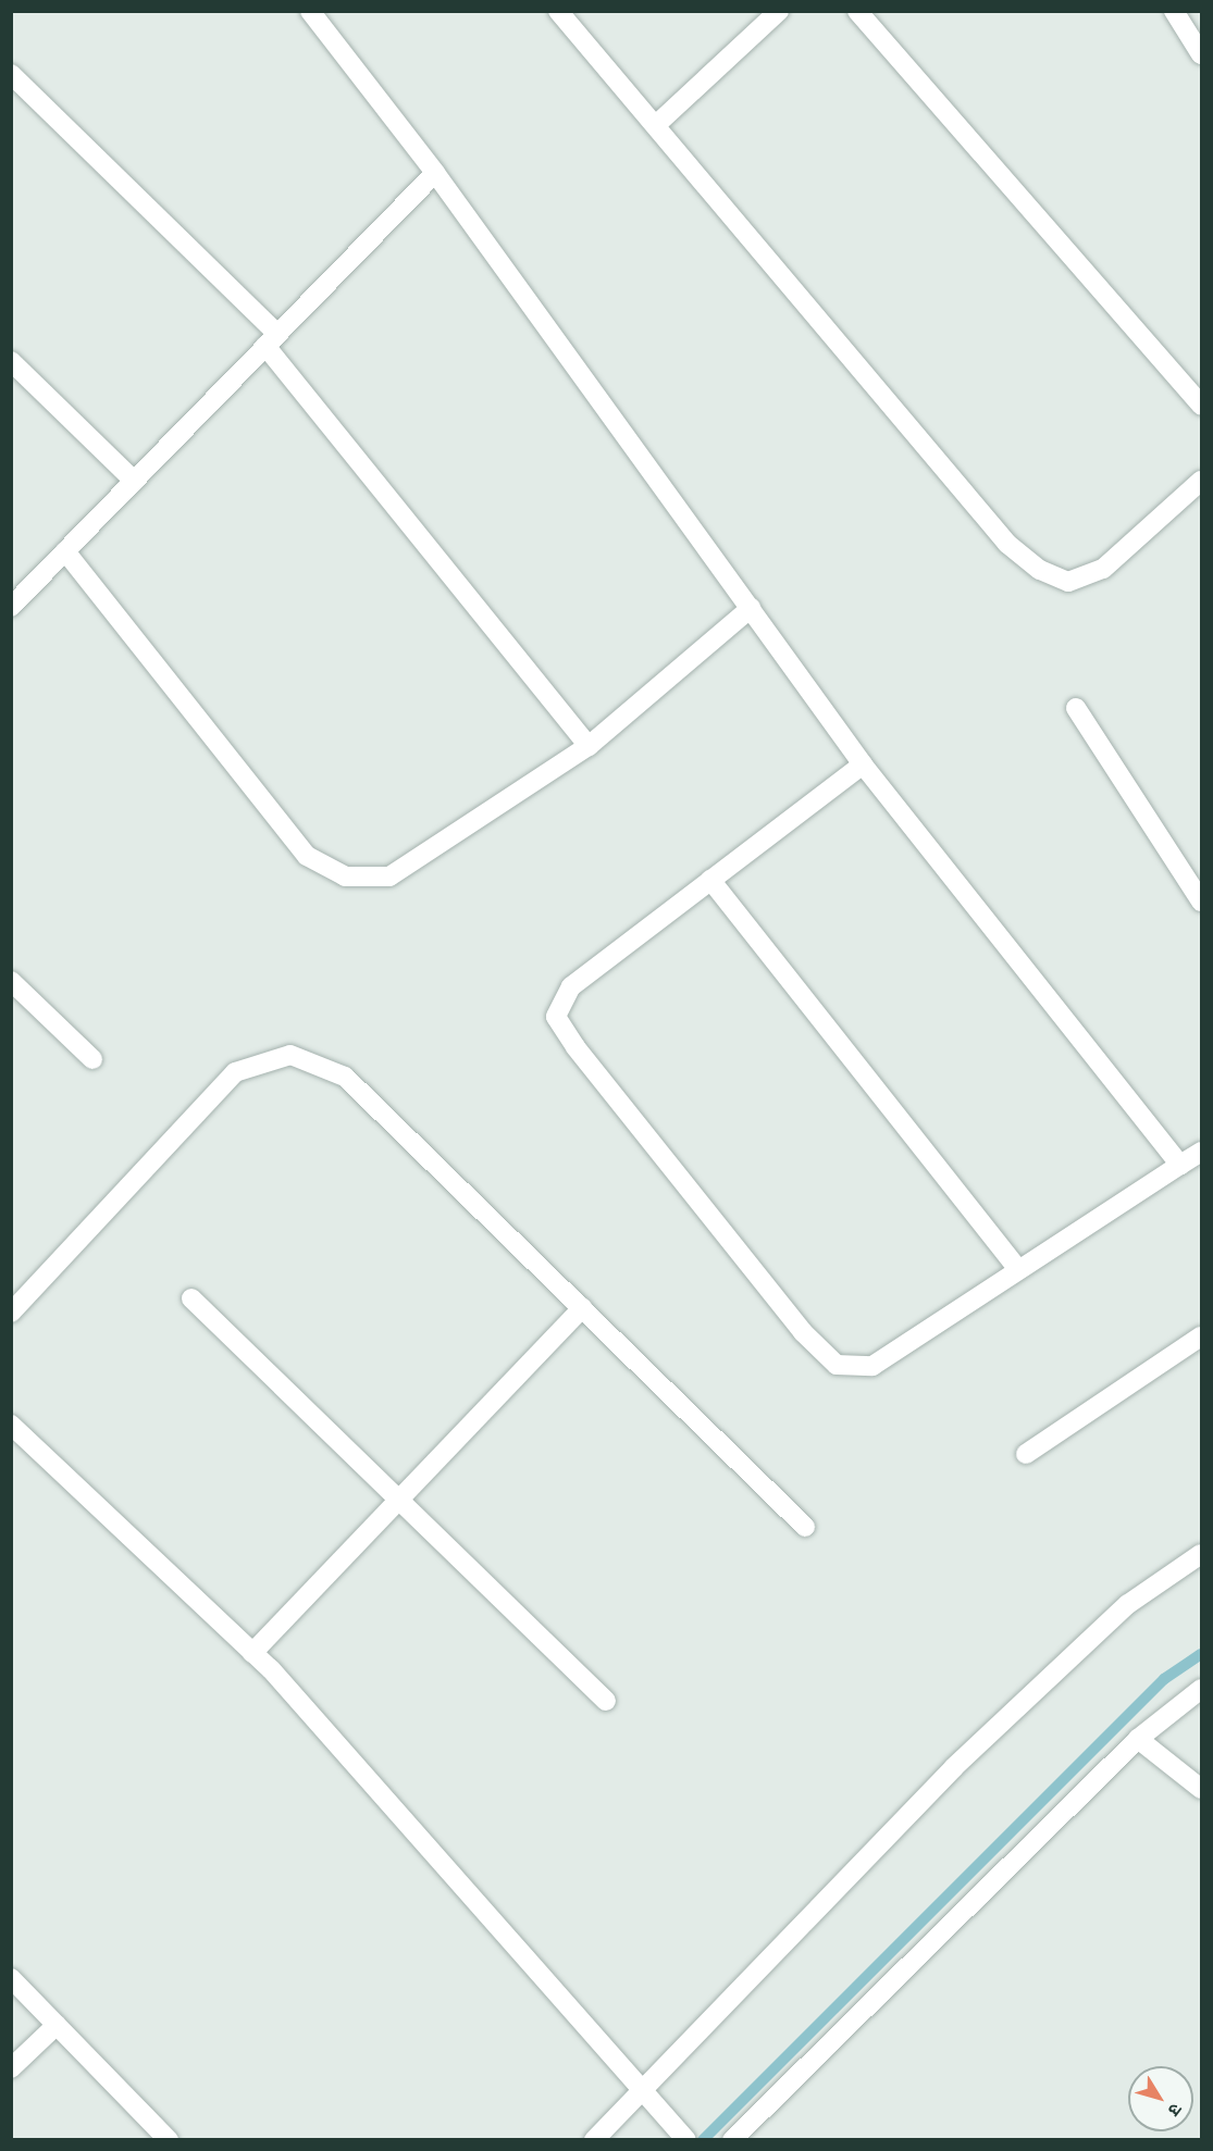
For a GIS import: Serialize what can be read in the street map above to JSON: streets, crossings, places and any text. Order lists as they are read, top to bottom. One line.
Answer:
{"north":"bottom right"}
